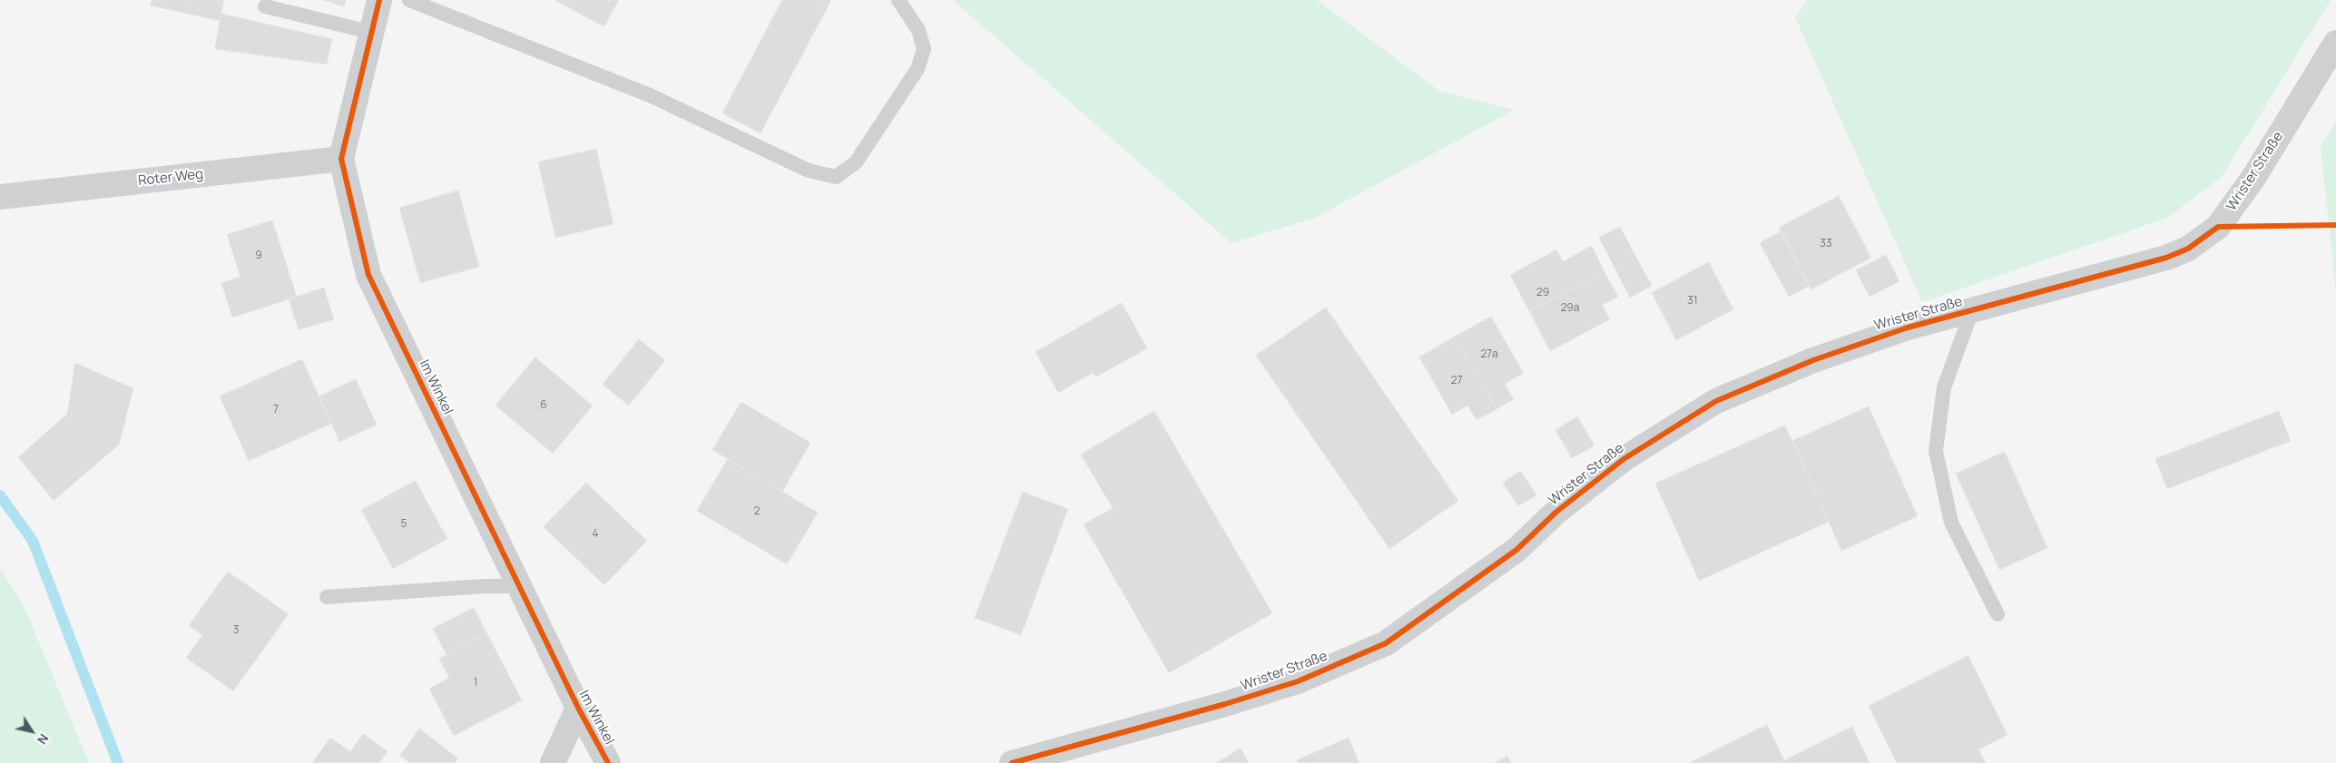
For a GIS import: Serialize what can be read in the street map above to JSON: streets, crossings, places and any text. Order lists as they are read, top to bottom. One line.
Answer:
{"streets":{"street":["Wrister Straße","Roter Weg","Im Winkel"]},"crossings":[["Roter Weg","Im Winkel"]],"house_numbers":["33","9","29","31","29a","27a","27","6","7","2","5","4","3","1"],"north":"bottom right"}
